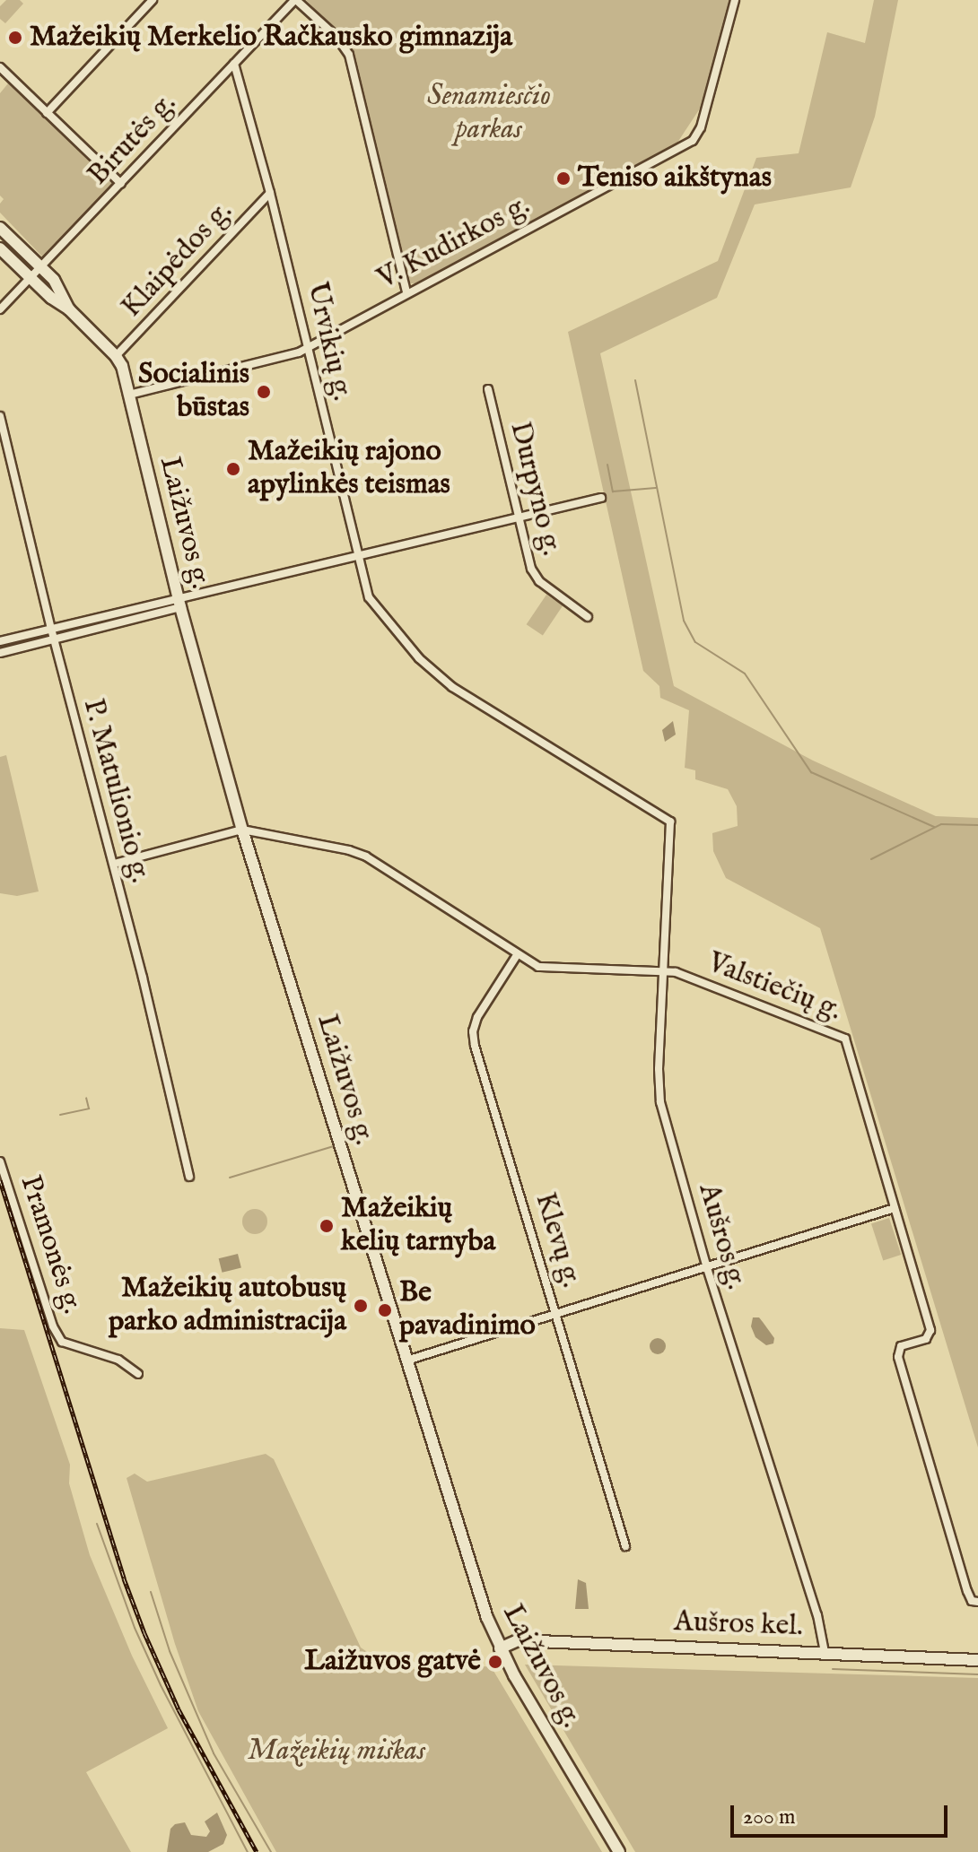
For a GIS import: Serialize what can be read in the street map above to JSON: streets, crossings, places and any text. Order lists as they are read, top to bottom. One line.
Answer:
{"streets":{"main road":["Laižuvos g.","Aušros kel."],"street":["Birutės g.","V. Kudirkos g.","Klaipėdos g.","Urvikių g.","Durpyno g.","P. Matulionio g.","Valstiečių g.","Aušros g.","Klevų g.","Pramonės g."]},"crossings":[["Birutės g.","Urvikių g."],["V. Kudirkos g.","Urvikių g."],["V. Kudirkos g.","Laižuvos g."],["Klaipėdos g.","Urvikių g."],["Klaipėdos g.","Laižuvos g."],["Urvikių g.","Aušros g."],["Laižuvos g.","Valstiečių g."],["Laižuvos g.","Aušros kel."],["Valstiečių g.","Aušros g."],["Valstiečių g.","Klevų g."],["Aušros g.","Aušros kel."]],"parks":["Senamiesčio parkas","Mažeikių miškas"],"places":["Mažeikių Merkelio Račkausko gimnazija","Teniso aikštynas","Socialinis būstas","Mažeikių rajono apylinkės teismas","Mažeikių kelių tarnyba","Mažeikių autobusų parko administracija","Be pavadinimo","Laižuvos gatvė"],"scale_bar":"200 m"}
